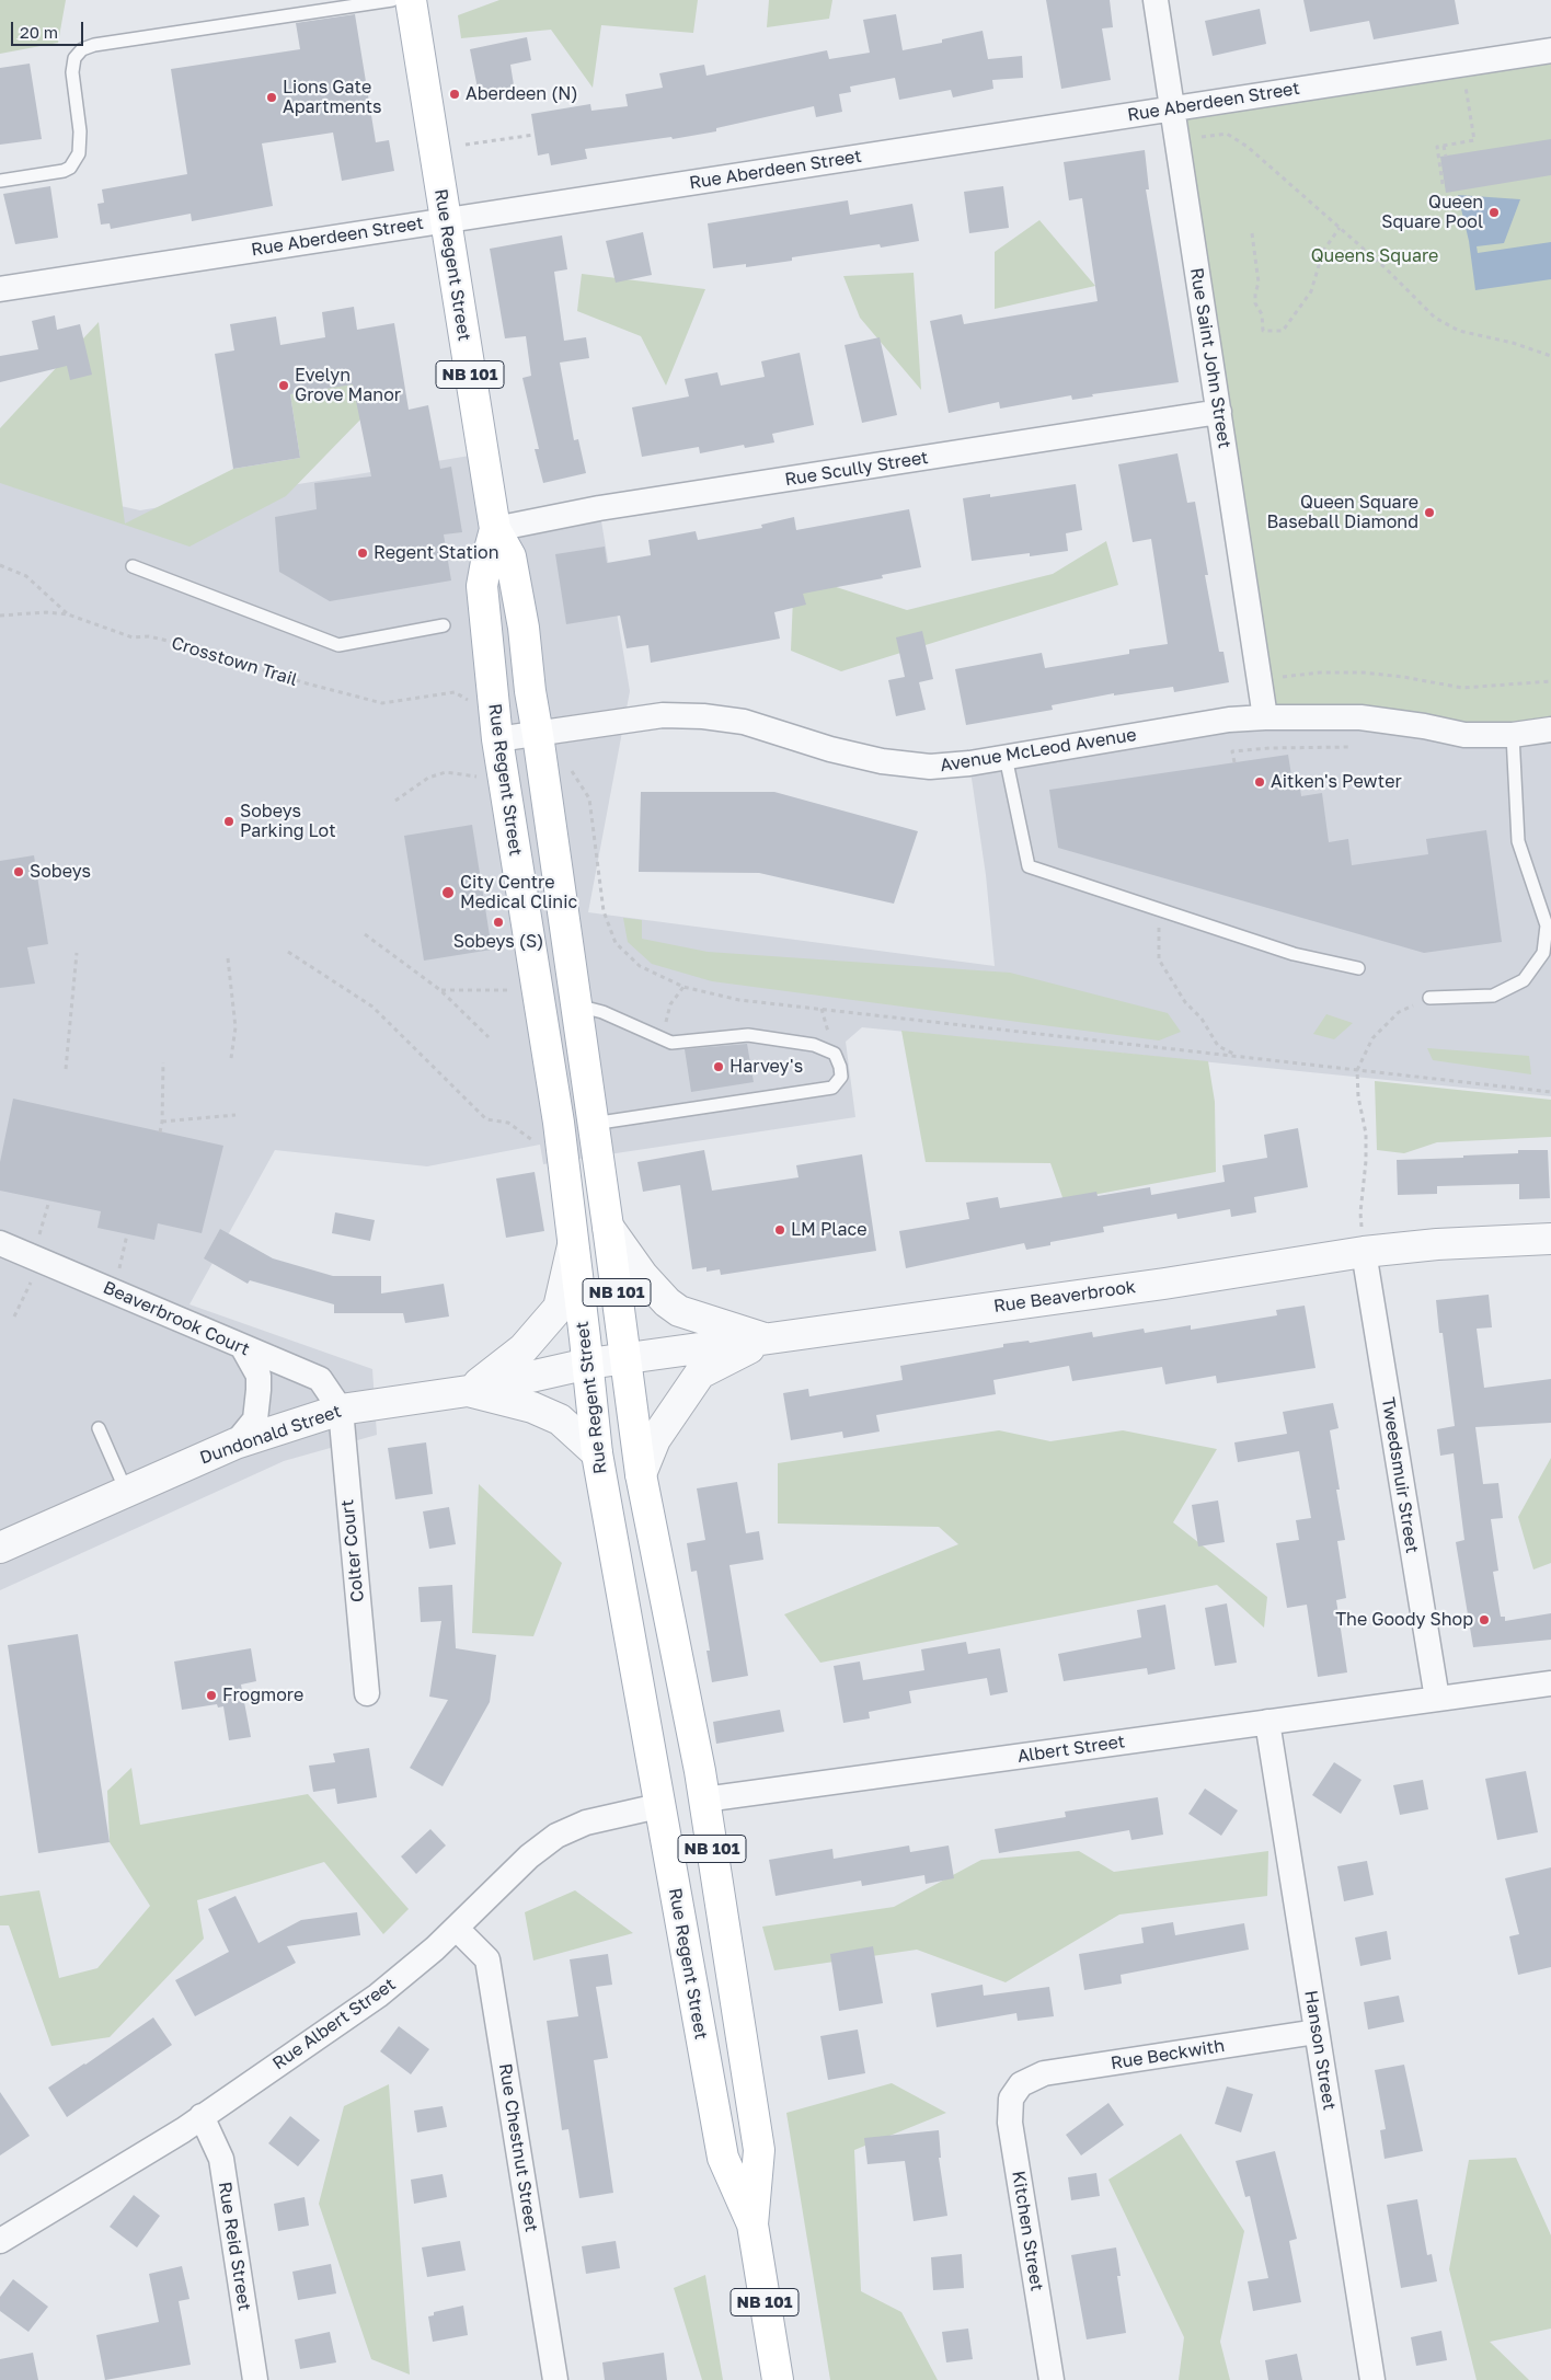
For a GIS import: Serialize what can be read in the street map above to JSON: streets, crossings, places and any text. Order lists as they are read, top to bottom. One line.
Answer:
{"streets":{"main road":["Rue Regent Street","NB 101"],"street":["Rue Aberdeen Street","Rue Saint John Street","Rue Scully Street","Avenue McLeod Avenue","Rue Beaverbrook","Beaverbrook Court","Dundonald Street","Tweedsmuir Street","Colter Court","Albert Street","Rue Albert Street","Hanson Street","Rue Beckwith","Rue Chestnut Street","Kitchen Street","Rue Reid Street"],"path":["Crosstown Trail"]},"crossings":[["Rue Aberdeen Street","Rue Regent Street"],["Rue Aberdeen Street","Rue Saint John Street"],["Rue Regent Street","Rue Scully Street"],["Rue Regent Street","Avenue McLeod Avenue"],["Rue Regent Street","Rue Beaverbrook"],["Rue Regent Street","Dundonald Street"],["Rue Regent Street","Albert Street"],["Rue Regent Street","Rue Albert Street"],["Rue Saint John Street","Rue Scully Street"],["Rue Saint John Street","Avenue McLeod Avenue"],["Rue Beaverbrook","Dundonald Street"],["Rue Beaverbrook","Tweedsmuir Street"],["Beaverbrook Court","Dundonald Street"],["Beaverbrook Court","Colter Court"],["Dundonald Street","Colter Court"],["Tweedsmuir Street","Albert Street"],["Albert Street","Hanson Street"],["Rue Albert Street","Rue Chestnut Street"],["Rue Albert Street","Rue Reid Street"],["Hanson Street","Rue Beckwith"],["Rue Beckwith","Kitchen Street"]],"parks":["Queens Square"],"places":["Aberdeen (N)","Lions Gate Apartments","Queen Square Pool","Evelyn Grove Manor","Queen Square Baseball Diamond","Regent Station","Aitken's Pewter","Sobeys Parking Lot","Sobeys","City Centre Medical Clinic","Sobeys (S)","Harvey's","LM Place","The Goody Shop","Frogmore"],"scale_bar":"20 m"}
